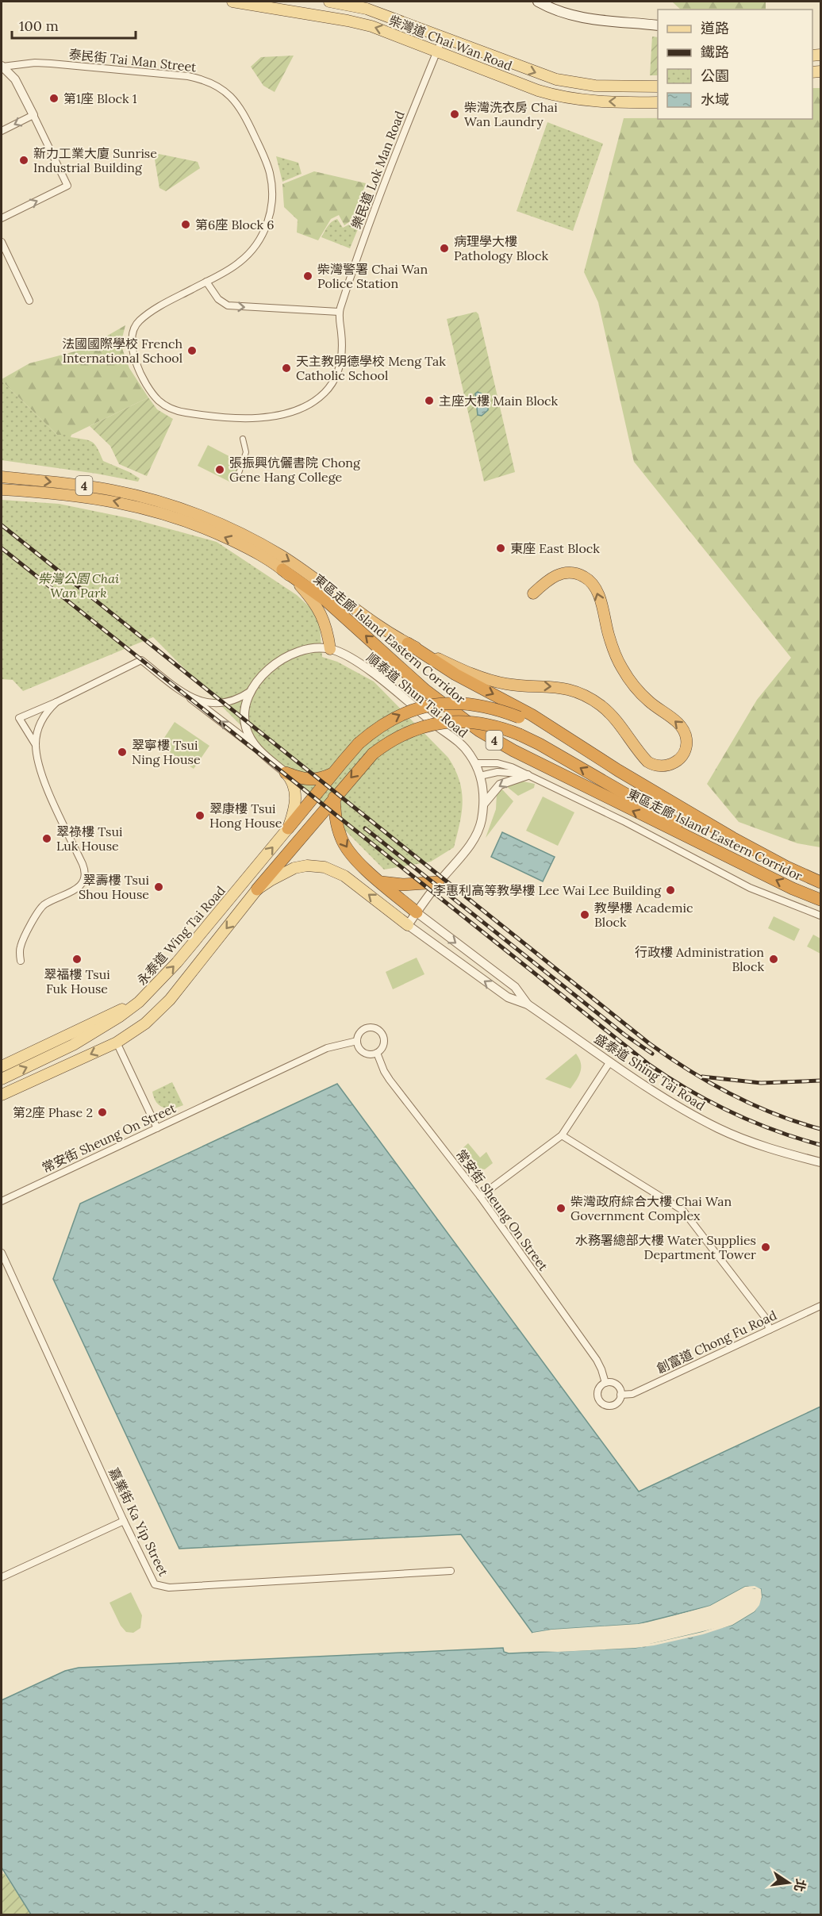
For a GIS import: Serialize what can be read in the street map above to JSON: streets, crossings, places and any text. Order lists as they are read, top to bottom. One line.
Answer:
{"streets":{"highway":["4","東區走廊 Island Eastern Corridor"],"main road":["柴灣道 Chai Wan Road","永泰道 Wing Tai Road"],"street":["泰民街 Tai Man Street","樂民道 Lok Man Road","順泰道 Shun Tai Road","盛泰道 Shing Tai Road","常安街 Sheung On Street","創富道 Chong Fu Road","嘉業街 Ka Yip Street"]},"crossings":[["柴灣道 Chai Wan Road","樂民道 Lok Man Road"],["泰民街 Tai Man Street","樂民道 Lok Man Road"],["順泰道 Shun Tai Road","盛泰道 Shing Tai Road"],["常安街 Sheung On Street","創富道 Chong Fu Road"]],"parks":["柴灣公園 Chai Wan Park"],"places":["第1座 Block 1","柴灣洗衣房 Chai Wan Laundry","新力工業大廈 Sunrise Industrial Building","第6座 Block 6","病理學大樓 Pathology Block","柴灣警署 Chai Wan Police Station","法國國際學校 French International School","天主教明德學校 Meng Tak Catholic School","主座大樓 Main Block","張振興伉儷書院 Chong Gene Hang College","東座 East Block","翠寧樓 Tsui Ning House","翠康樓 Tsui Hong House","翠祿樓 Tsui Luk House","翠壽樓 Tsui Shou House","李惠利高等教學樓 Lee Wai Lee Building","教學樓 Academic Block","翠福樓 Tsui Fuk House","行政樓 Administration Block","第2座 Phase 2","柴灣政府綜合大樓 Chai Wan Government Complex","水務署總部大樓 Water Supplies Department Tower"],"legend":["道路","鐵路","公園","水域"],"scale_bar":"100 m","north":"right"}
